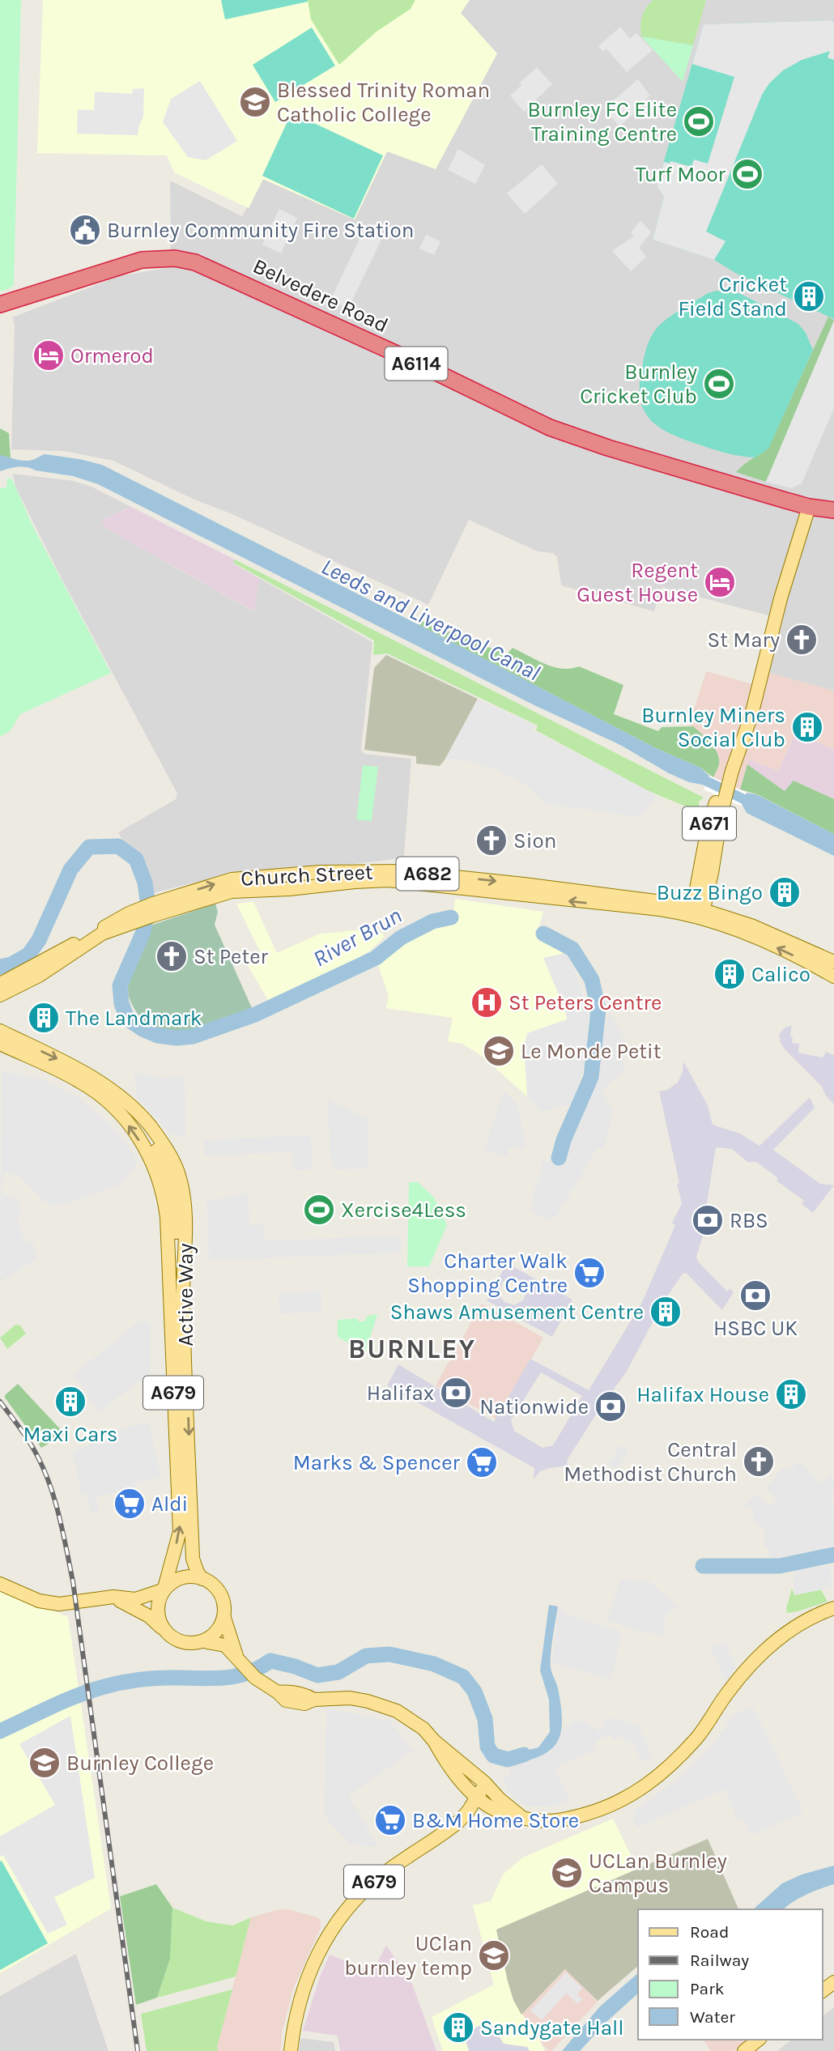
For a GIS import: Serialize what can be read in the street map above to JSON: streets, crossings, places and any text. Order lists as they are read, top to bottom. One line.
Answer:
{"streets":{"highway":["Belvedere Road","A6114"],"main road":["A671","A682","Church Street","Active Way","A679"]},"crossings":[["Belvedere Road","A671"],["A671","A682"],["A671","Church Street"],["A682","Church Street"],["Active Way","A679"]],"districts":["BURNLEY"],"water":["Leeds and Liverpool Canal","River Brun"],"places":{"school or university":["Blessed Trinity Roman Catholic College","Le Monde Petit","Burnley College","UCLan Burnley Campus","UClan burnley temp"],"sports":["Burnley FC Elite Training Centre","Turf Moor","Burnley Cricket Club","Xercise4Less"],"public building":["Burnley Community Fire Station"],"building":["Cricket Field Stand","Burnley Miners Social Club","Buzz Bingo","Calico","The Landmark","Shaws Amusement Centre","Halifax House","Maxi Cars","Sandygate Hall"],"hotel":["Ormerod","Regent Guest House"],"church":["St Mary","Sion","St Peter","Central Methodist Church"],"hospital":["St Peters Centre"],"bank":["RBS","HSBC UK","Halifax","Nationwide"],"supermarket":["Charter Walk Shopping Centre","Marks & Spencer","Aldi","B&M Home Store"]},"legend":["Road","Railway","Park","Water"]}
